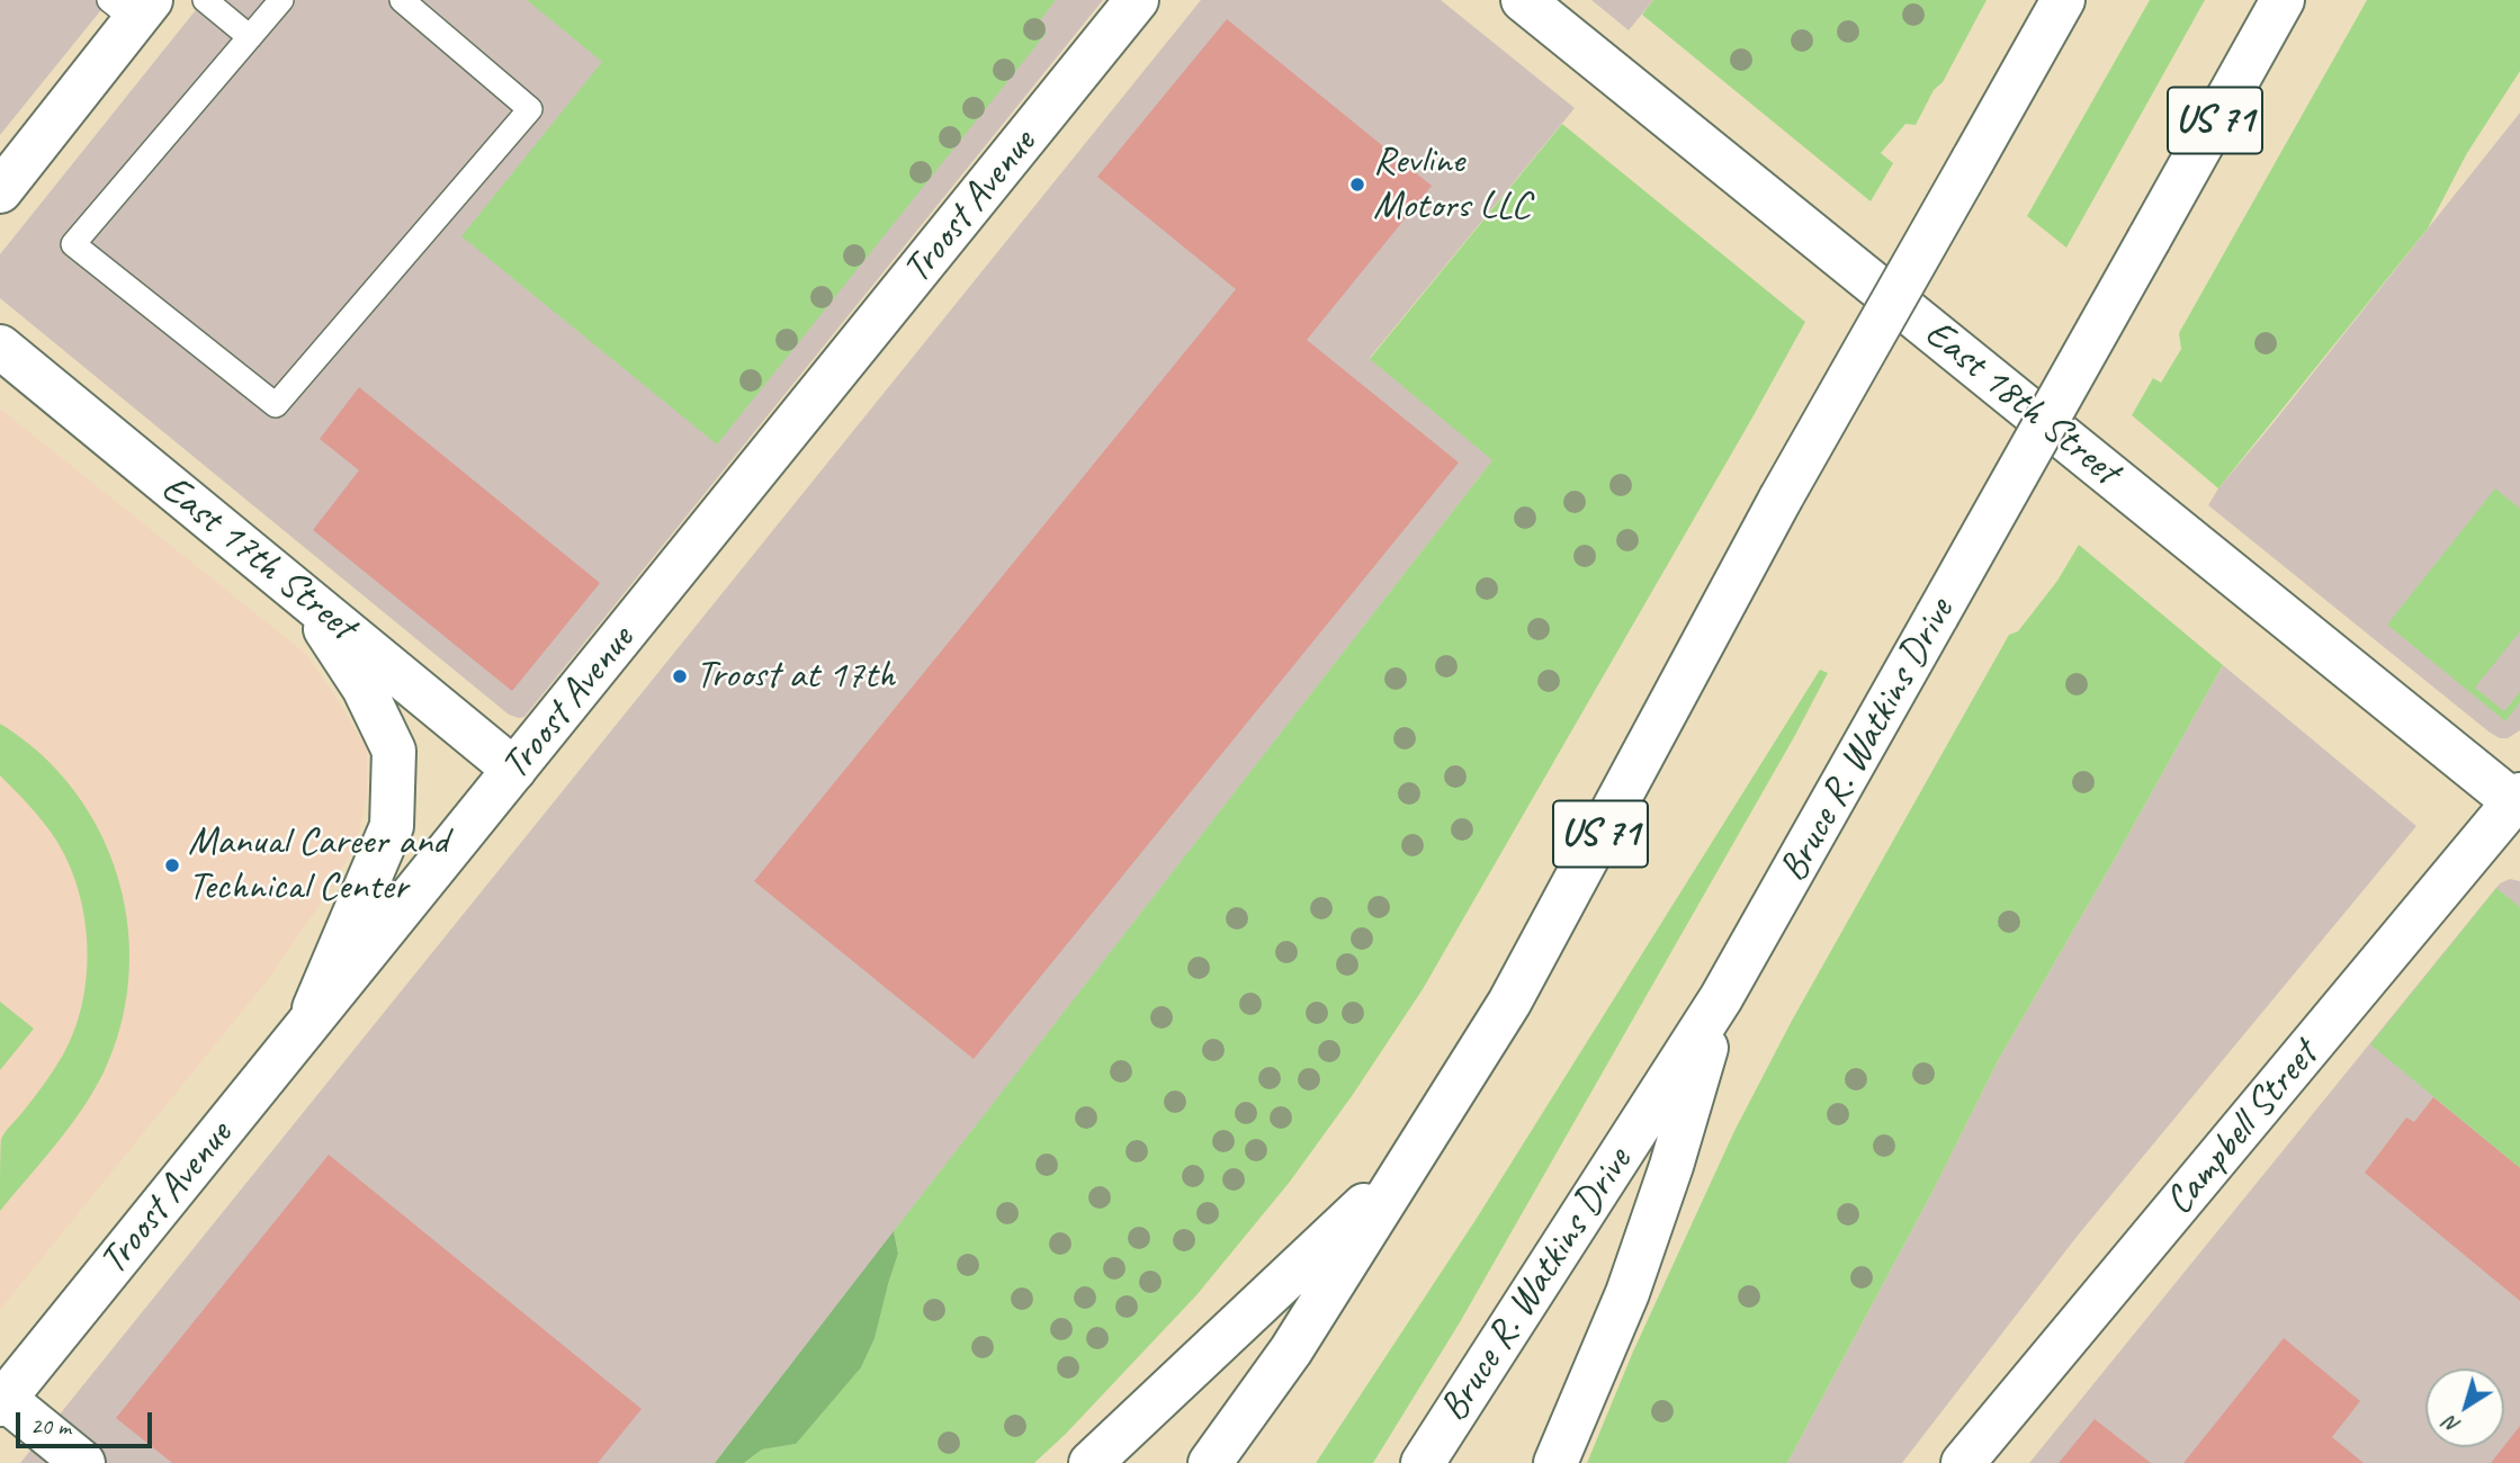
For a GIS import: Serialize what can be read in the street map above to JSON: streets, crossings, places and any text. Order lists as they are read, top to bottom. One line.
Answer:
{"streets":{"main road":["US 71","Troost Avenue","East 18th Street","East 17th Street","Bruce R. Watkins Drive","Campbell Street"]},"crossings":[["Troost Avenue","East 17th Street"],["East 18th Street","Campbell Street"]],"places":["Revline Motors LLC","Troost at 17th","Manual Career and Technical Center"],"scale_bar":"20 m","north":"bottom left"}
